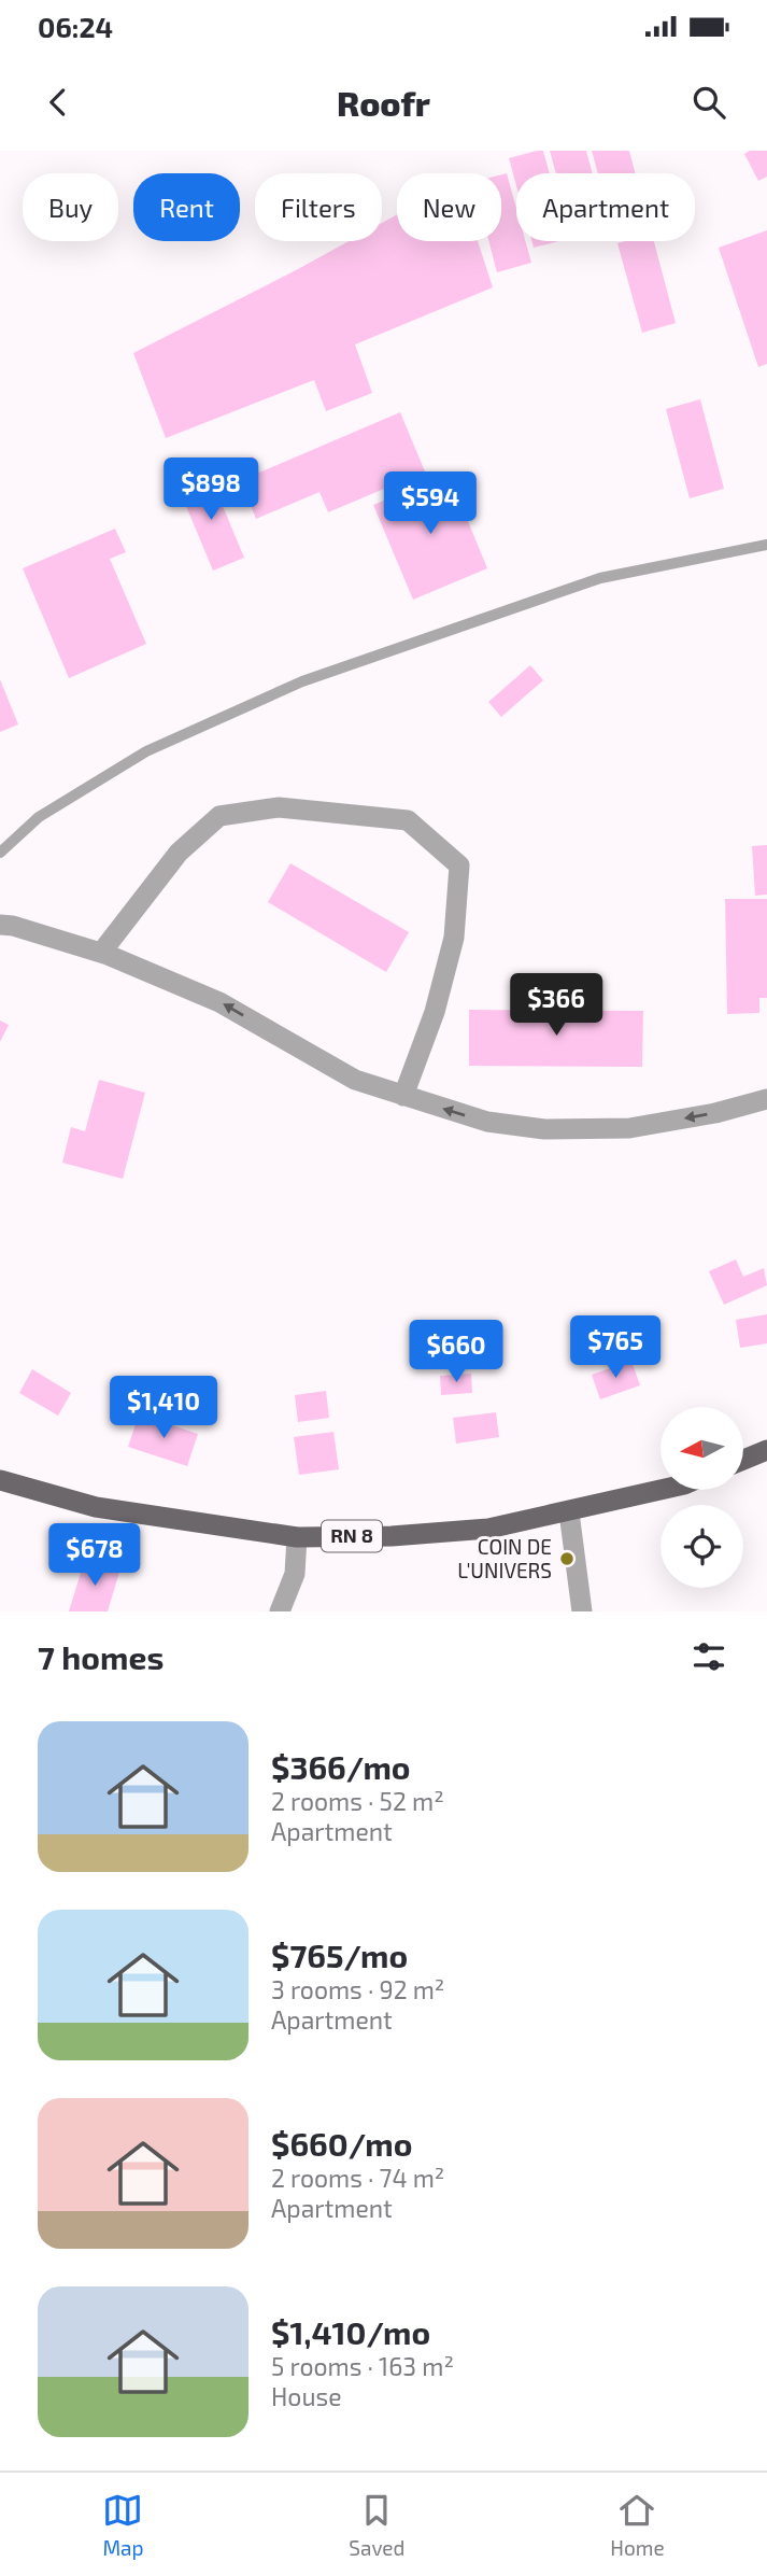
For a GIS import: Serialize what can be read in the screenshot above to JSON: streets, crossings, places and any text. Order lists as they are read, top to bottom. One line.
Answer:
{"streets":{"main road":["RN 8"]},"places":["COIN DE L'UNIVERS"],"north":"left","page":{"status":"06:24","header":"Roofr","chip":["Buy","Rent","Filters","New","Apartment"],"price":["$898","$594","$366","$765","$660","$1,410","$678"],"heading":"7 homes","list":[{"name":"$366/mo","note":"2 rooms · 52 m² · Apartment"},{"name":"$765/mo","note":"3 rooms · 92 m² · Apartment"},{"name":"$660/mo","note":"2 rooms · 74 m² · Apartment"},{"name":"$1,410/mo","note":"5 rooms · 163 m² · House"}],"tabs":["Map","Saved","Home"]}}
